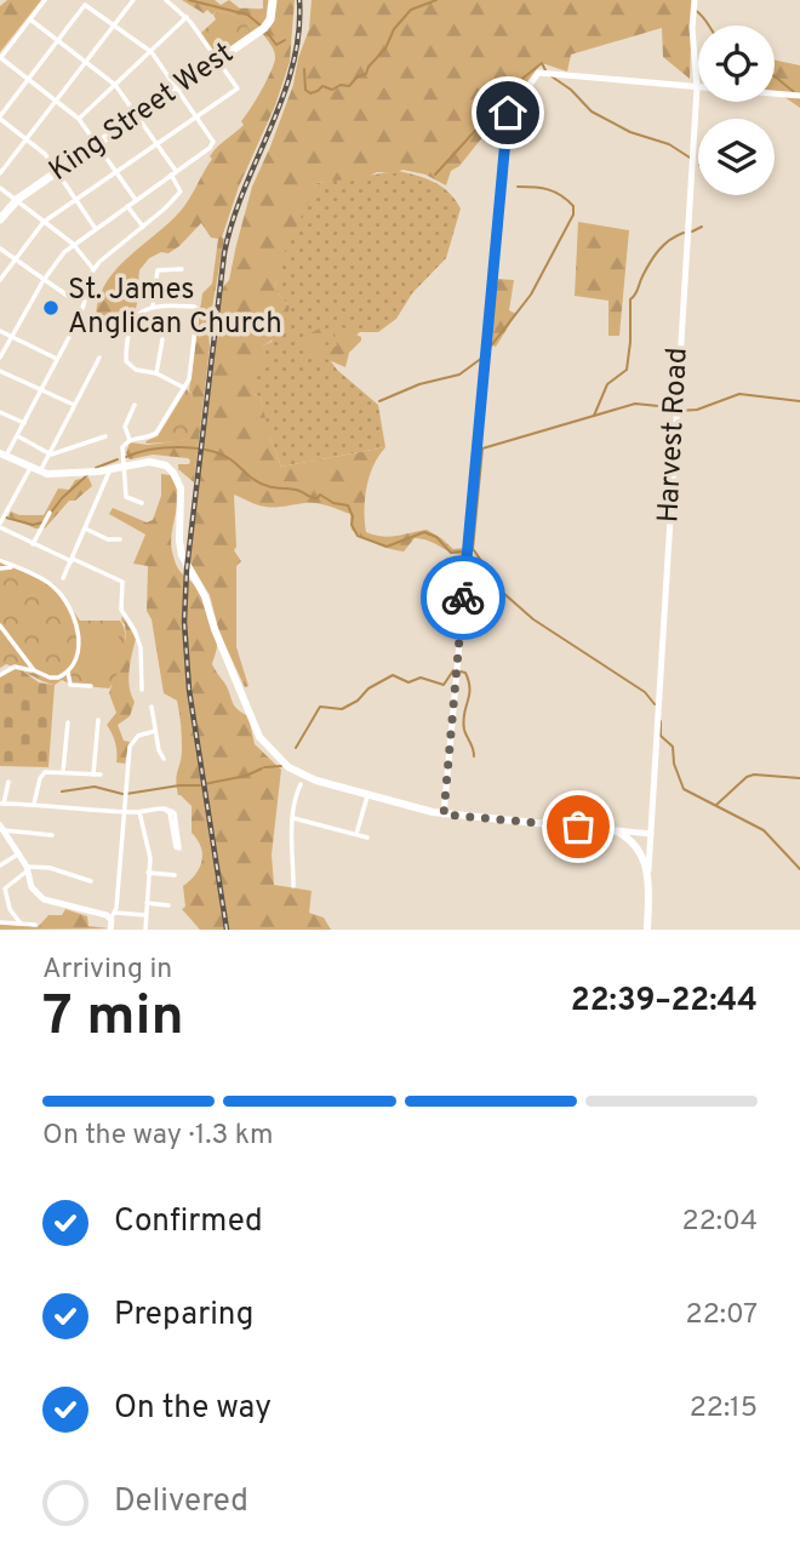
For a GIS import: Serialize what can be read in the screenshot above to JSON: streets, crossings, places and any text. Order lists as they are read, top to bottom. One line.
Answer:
{"streets":{"main road":["King Street West"],"street":["Harvest Road"]},"places":["St. James Anglican Church"],"page":{"heading":["7 min","Arriving in","22:39–22:44"],"bar":"On the way · 1.3 km","list":[["Confirmed","22:04"],["Preparing","22:07"],["On the way","22:15"],"Delivered"]}}
